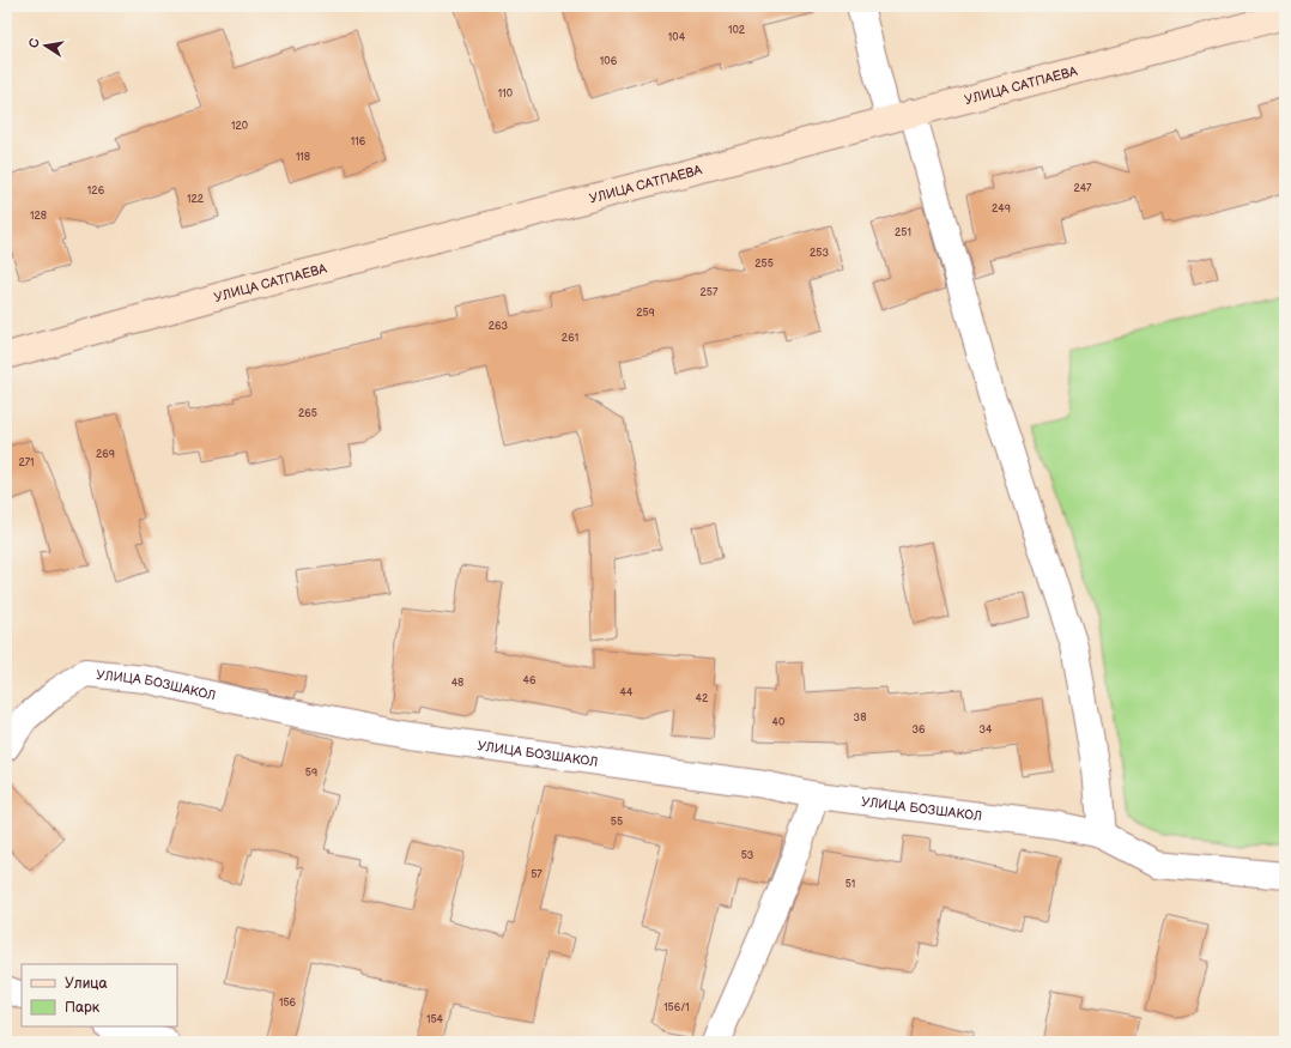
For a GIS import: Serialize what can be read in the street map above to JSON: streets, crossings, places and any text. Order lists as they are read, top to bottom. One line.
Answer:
{"streets":{"street":["УЛИЦА САТПАЕВА","УЛИЦА БОЗШАКОЛ"]},"house_numbers":["102","104","106","110","120","116","118","247","126","122","249","128","251","253","255","257","259","263","261","265","269","271","46","48","44","42","38","40","36","34","59","55","53","57","51","156","156/1","154"],"legend":["Улица","Парк"],"north":"left"}
